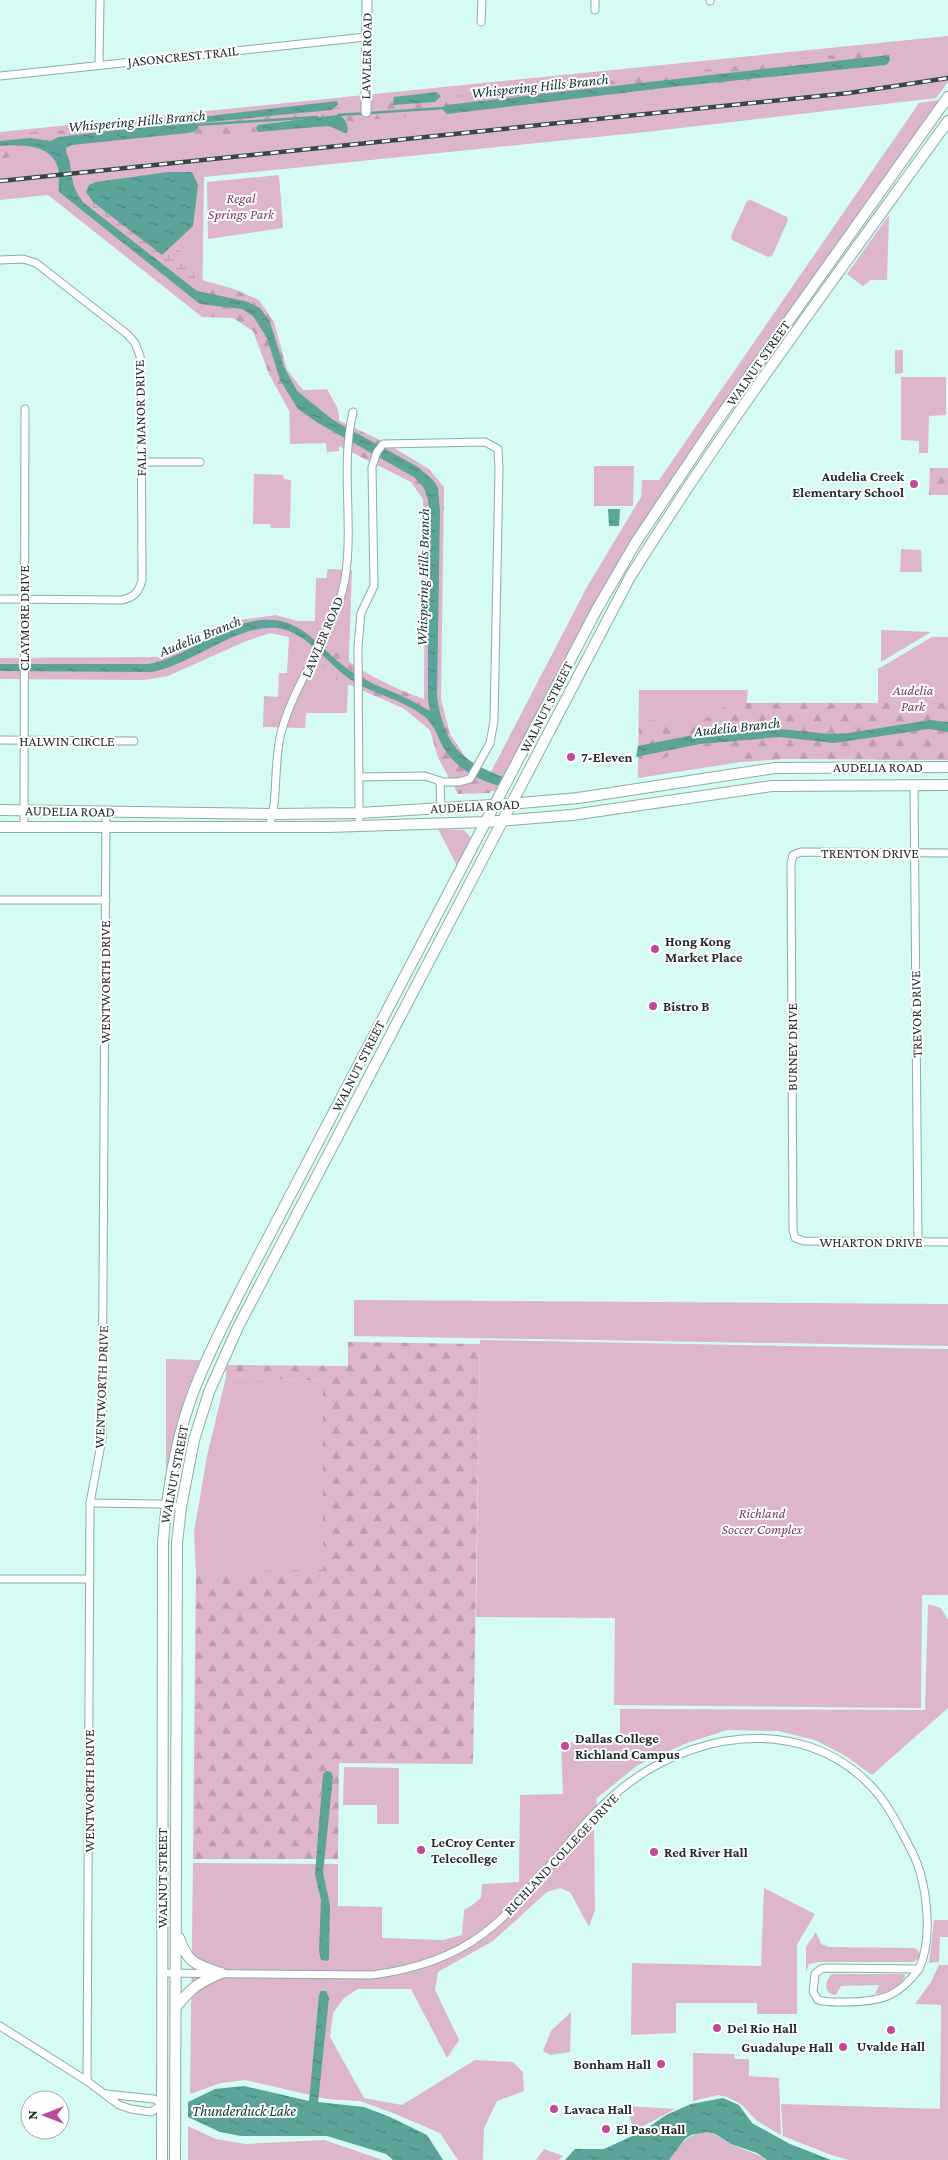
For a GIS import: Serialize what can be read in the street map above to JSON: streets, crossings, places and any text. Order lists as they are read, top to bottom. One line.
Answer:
{"streets":{"main road":["WALNUT STREET","AUDELIA ROAD"],"street":["JASONCREST TRAIL","LAWLER ROAD","FALL MANOR DRIVE","CLAYMORE DRIVE","HALWIN CIRCLE","TRENTON DRIVE","WENTWORTH DRIVE","TREVOR DRIVE","BURNEY DRIVE","WHARTON DRIVE","RICHLAND COLLEGE DRIVE"]},"crossings":[["JASONCREST TRAIL","LAWLER ROAD"],["LAWLER ROAD","AUDELIA ROAD"],["WALNUT STREET","AUDELIA ROAD"],["WALNUT STREET","RICHLAND COLLEGE DRIVE"],["FALL MANOR DRIVE","CLAYMORE DRIVE"],["CLAYMORE DRIVE","HALWIN CIRCLE"],["CLAYMORE DRIVE","AUDELIA ROAD"],["AUDELIA ROAD","WENTWORTH DRIVE"],["AUDELIA ROAD","TREVOR DRIVE"],["TRENTON DRIVE","TREVOR DRIVE"],["TRENTON DRIVE","BURNEY DRIVE"],["TREVOR DRIVE","WHARTON DRIVE"],["BURNEY DRIVE","WHARTON DRIVE"]],"water":["Whispering Hills Branch","Audelia Branch","Thunderduck Lake"],"parks":["Regal Springs Park","Audelia Park","Richland Soccer Complex"],"places":["Audelia Creek Elementary School","7-Eleven","Hong Kong Market Place","Bistro B","Dallas College Richland Campus","LeCroy Center Telecollege","Red River Hall","Del Rio Hall","Uvalde Hall","Guadalupe Hall","Bonham Hall","Lavaca Hall","El Paso Hall"],"north":"left"}
